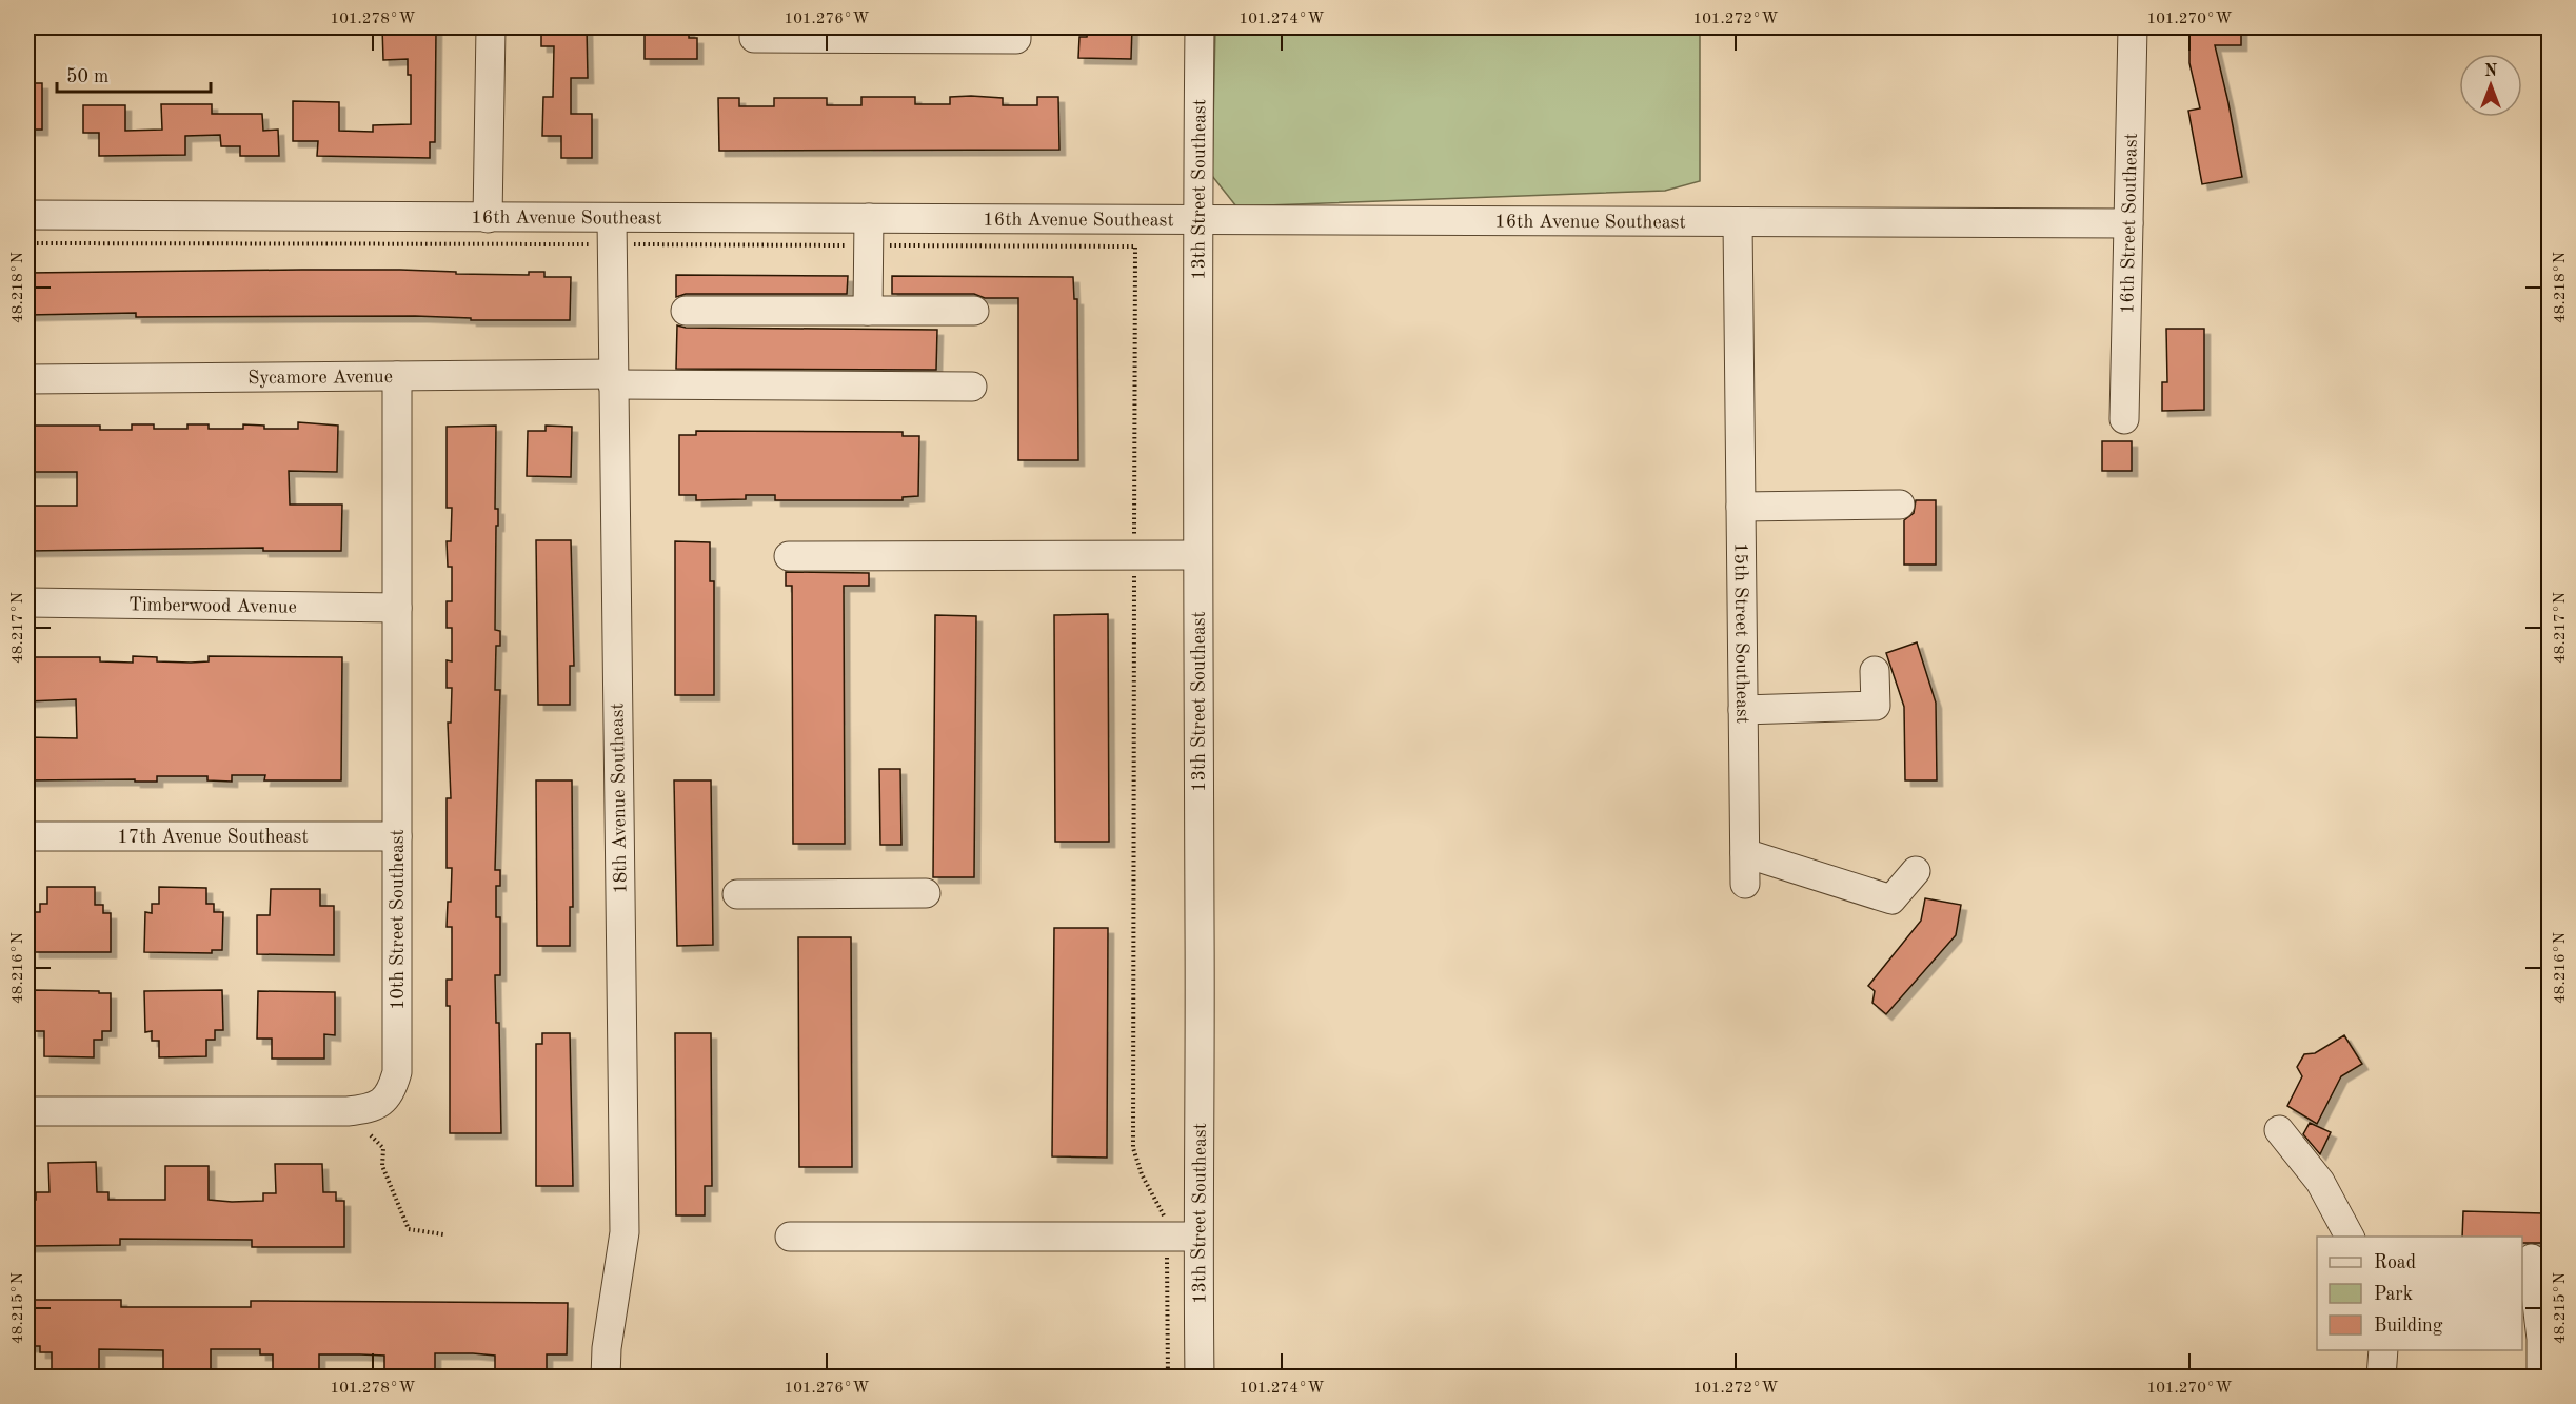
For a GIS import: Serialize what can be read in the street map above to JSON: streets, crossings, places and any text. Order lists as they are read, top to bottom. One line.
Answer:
{"streets":{"street":["13th Street Southeast","16th Avenue Southeast","16th Street Southeast","Sycamore Avenue","Timberwood Avenue","15th Street Southeast","18th Avenue Southeast","17th Avenue Southeast","10th Street Southeast"]},"crossings":[["13th Street Southeast","16th Avenue Southeast"],["16th Avenue Southeast","16th Street Southeast"],["16th Avenue Southeast","15th Street Southeast"],["16th Avenue Southeast","18th Avenue Southeast"],["Sycamore Avenue","18th Avenue Southeast"],["Sycamore Avenue","10th Street Southeast"],["Timberwood Avenue","10th Street Southeast"],["17th Avenue Southeast","10th Street Southeast"]],"legend":["Road","Park","Building"],"scale_bar":"50 m","north":"top","coordinates":["101.278°W","101.276°W","101.274°W","101.272°W","101.270°W","48.218°N","48.217°N","48.216°N","48.215°N"]}
